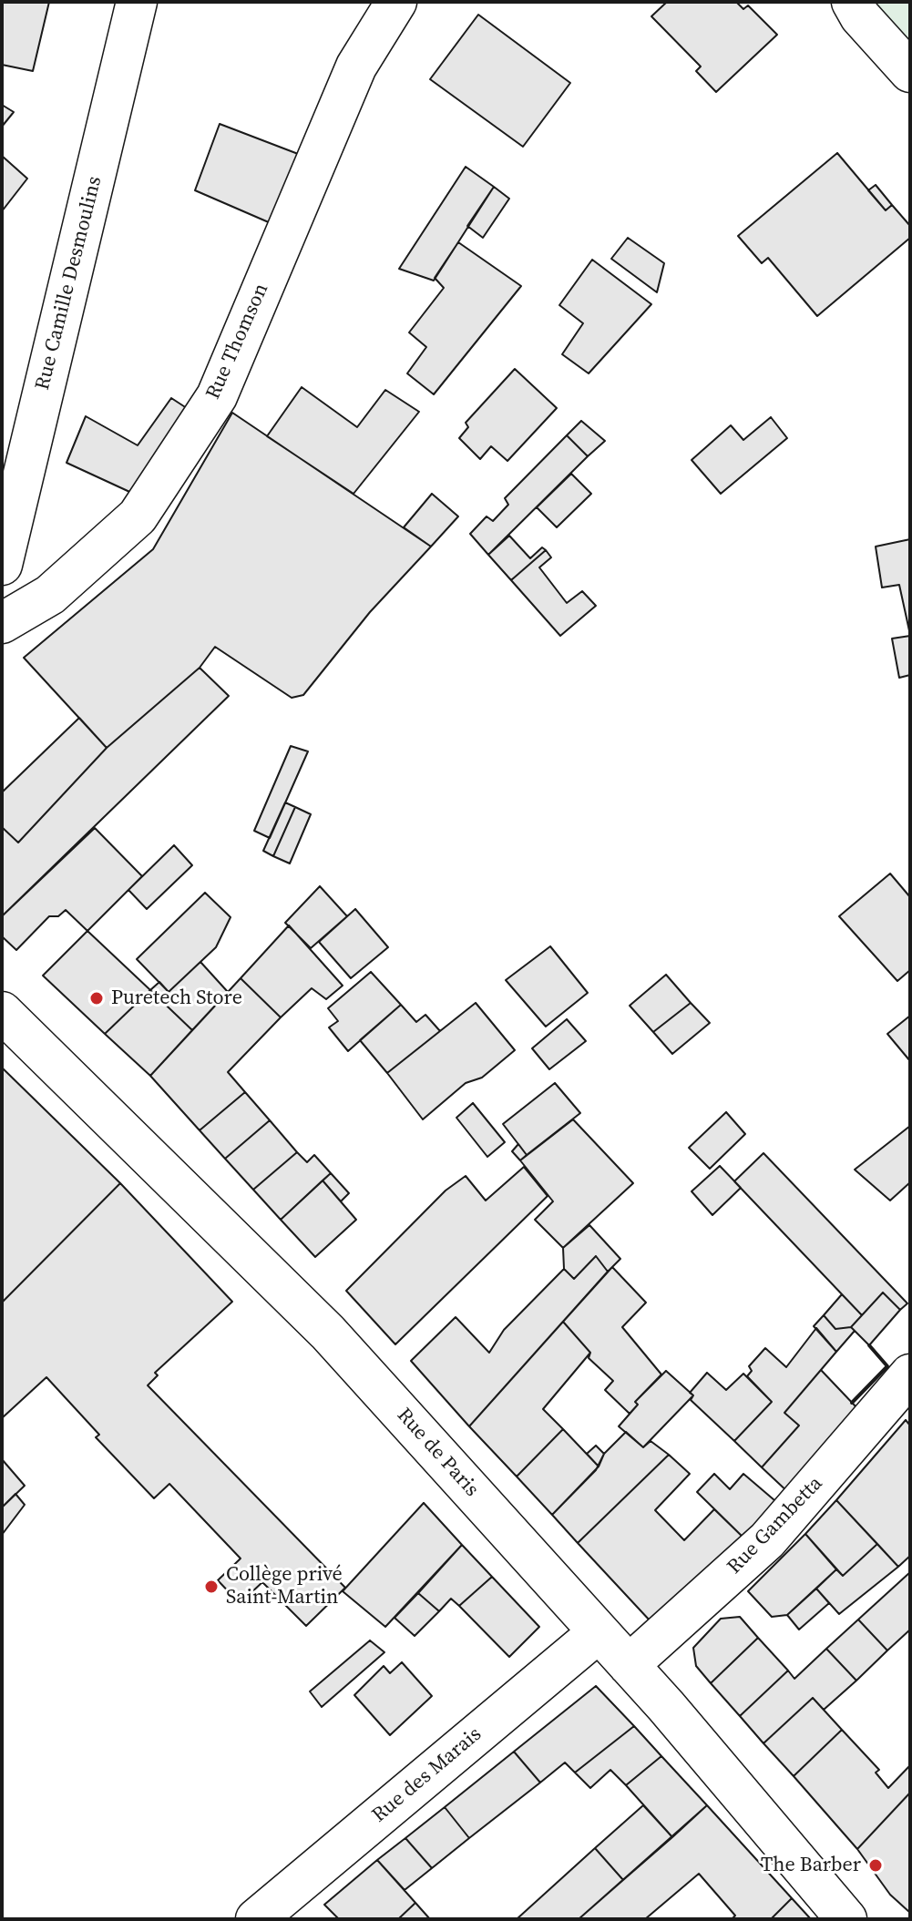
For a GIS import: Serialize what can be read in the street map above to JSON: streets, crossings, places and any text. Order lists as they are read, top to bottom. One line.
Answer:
{"streets":{"street":["Rue Camille Desmoulins","Rue Thomson","Rue de Paris","Rue Gambetta","Rue des Marais"]},"crossings":[["Rue de Paris","Rue Gambetta"],["Rue de Paris","Rue des Marais"]],"places":["Puretech Store","Collège privé Saint-Martin","The Barber"]}
